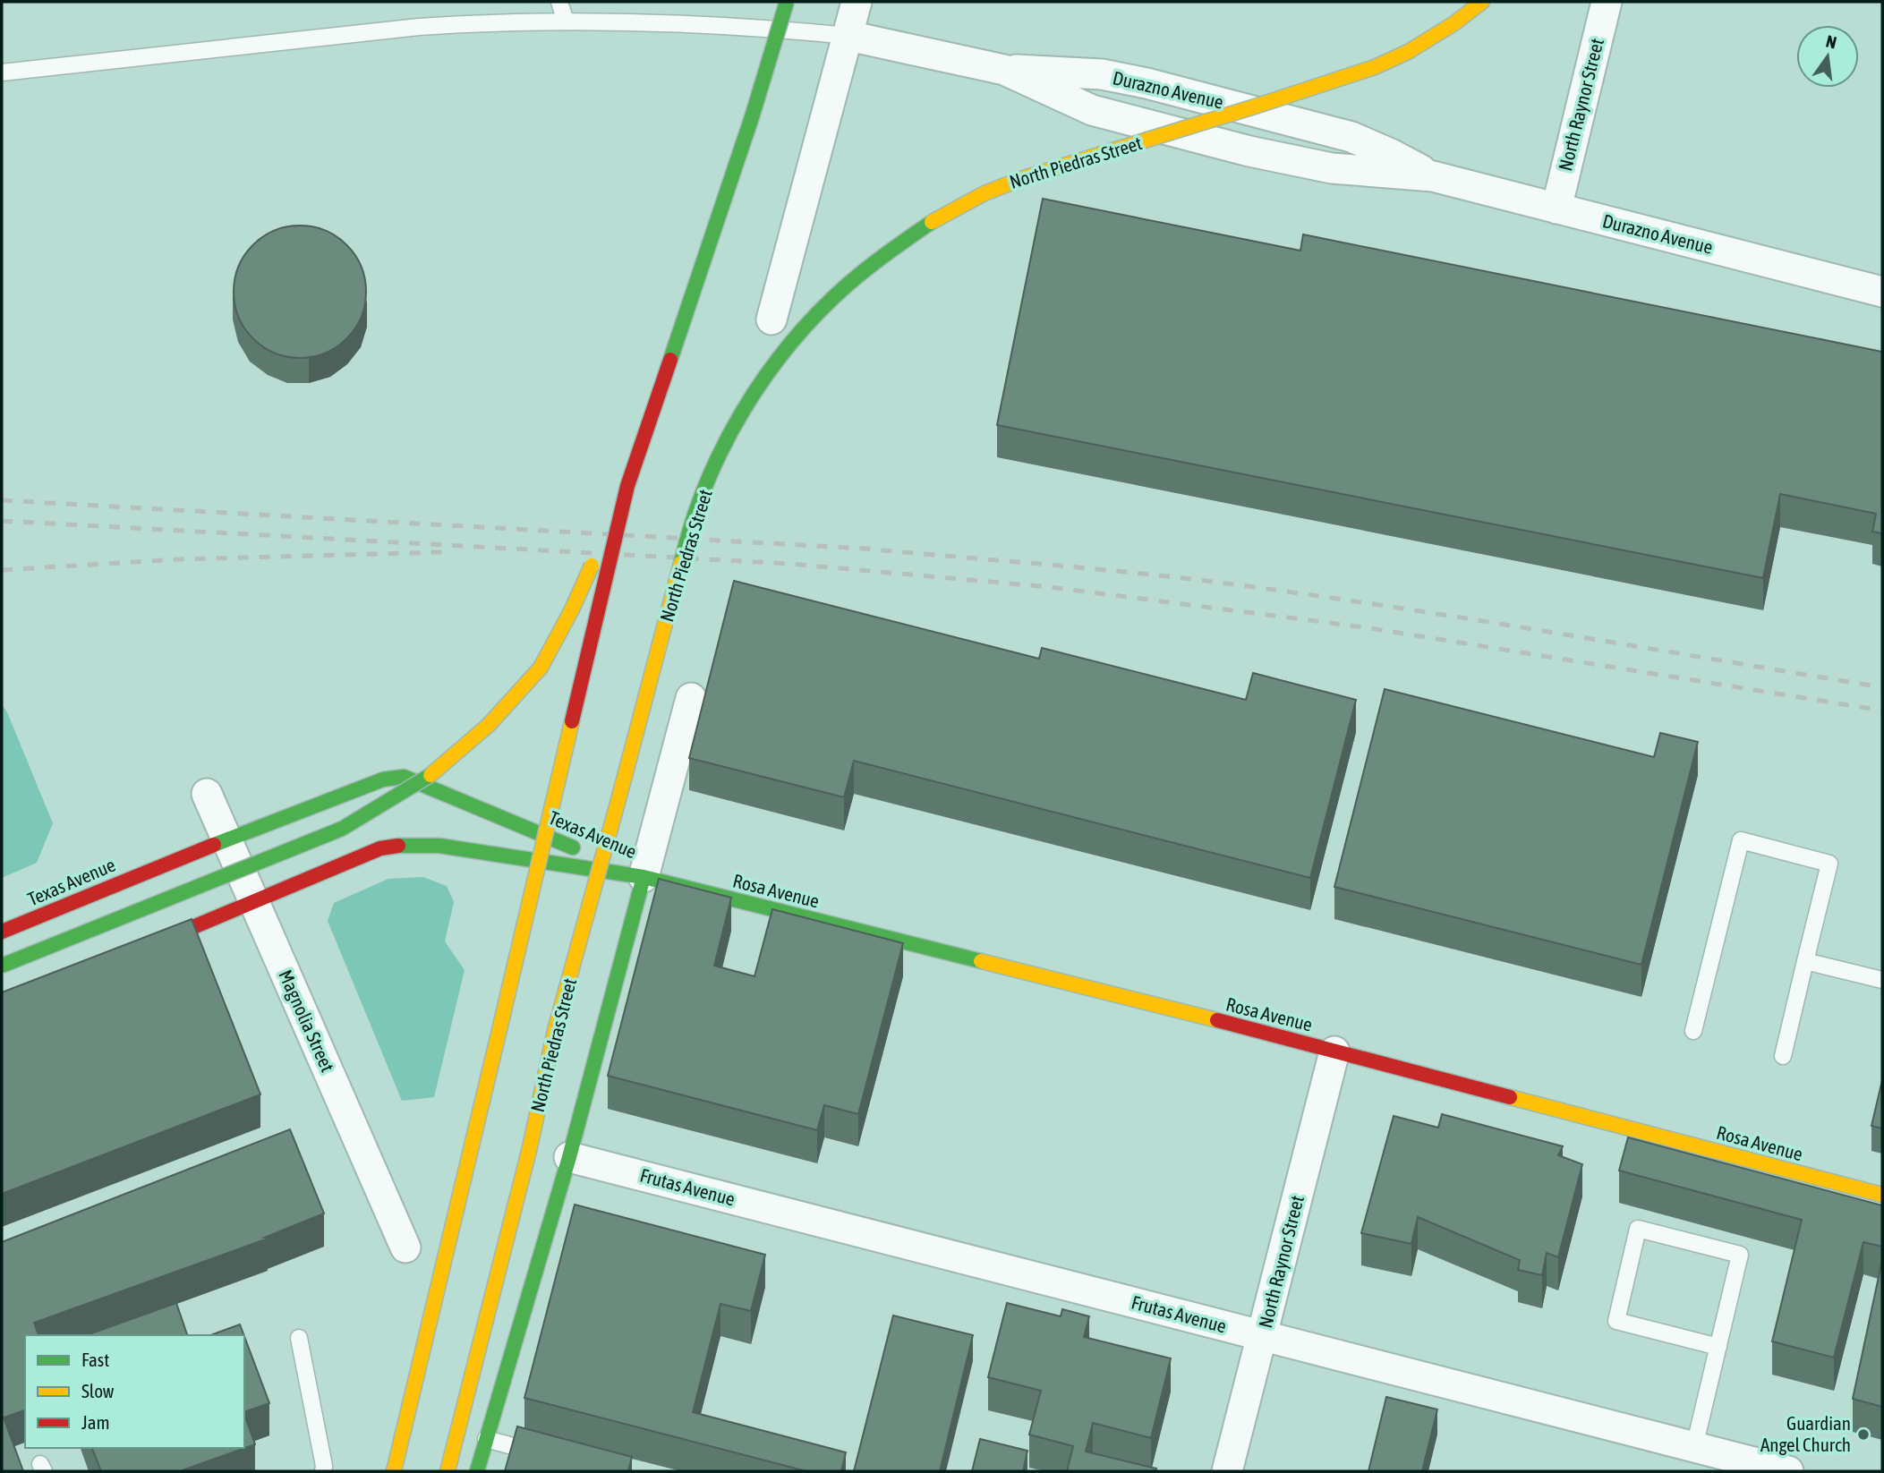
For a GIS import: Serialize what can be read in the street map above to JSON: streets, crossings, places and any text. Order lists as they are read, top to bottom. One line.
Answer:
{"streets":{"main road":["North Piedras Street","Texas Avenue","Rosa Avenue"],"street":["Durazno Avenue","North Raynor Street","Magnolia Street","Frutas Avenue"]},"crossings":[["Durazno Avenue","North Raynor Street"],["North Raynor Street","Rosa Avenue"],["North Raynor Street","Frutas Avenue"],["Texas Avenue","Rosa Avenue"],["Texas Avenue","Magnolia Street"]],"places":["Guardian Angel Church"],"legend":["Fast","Slow","Jam"],"north":"top"}
